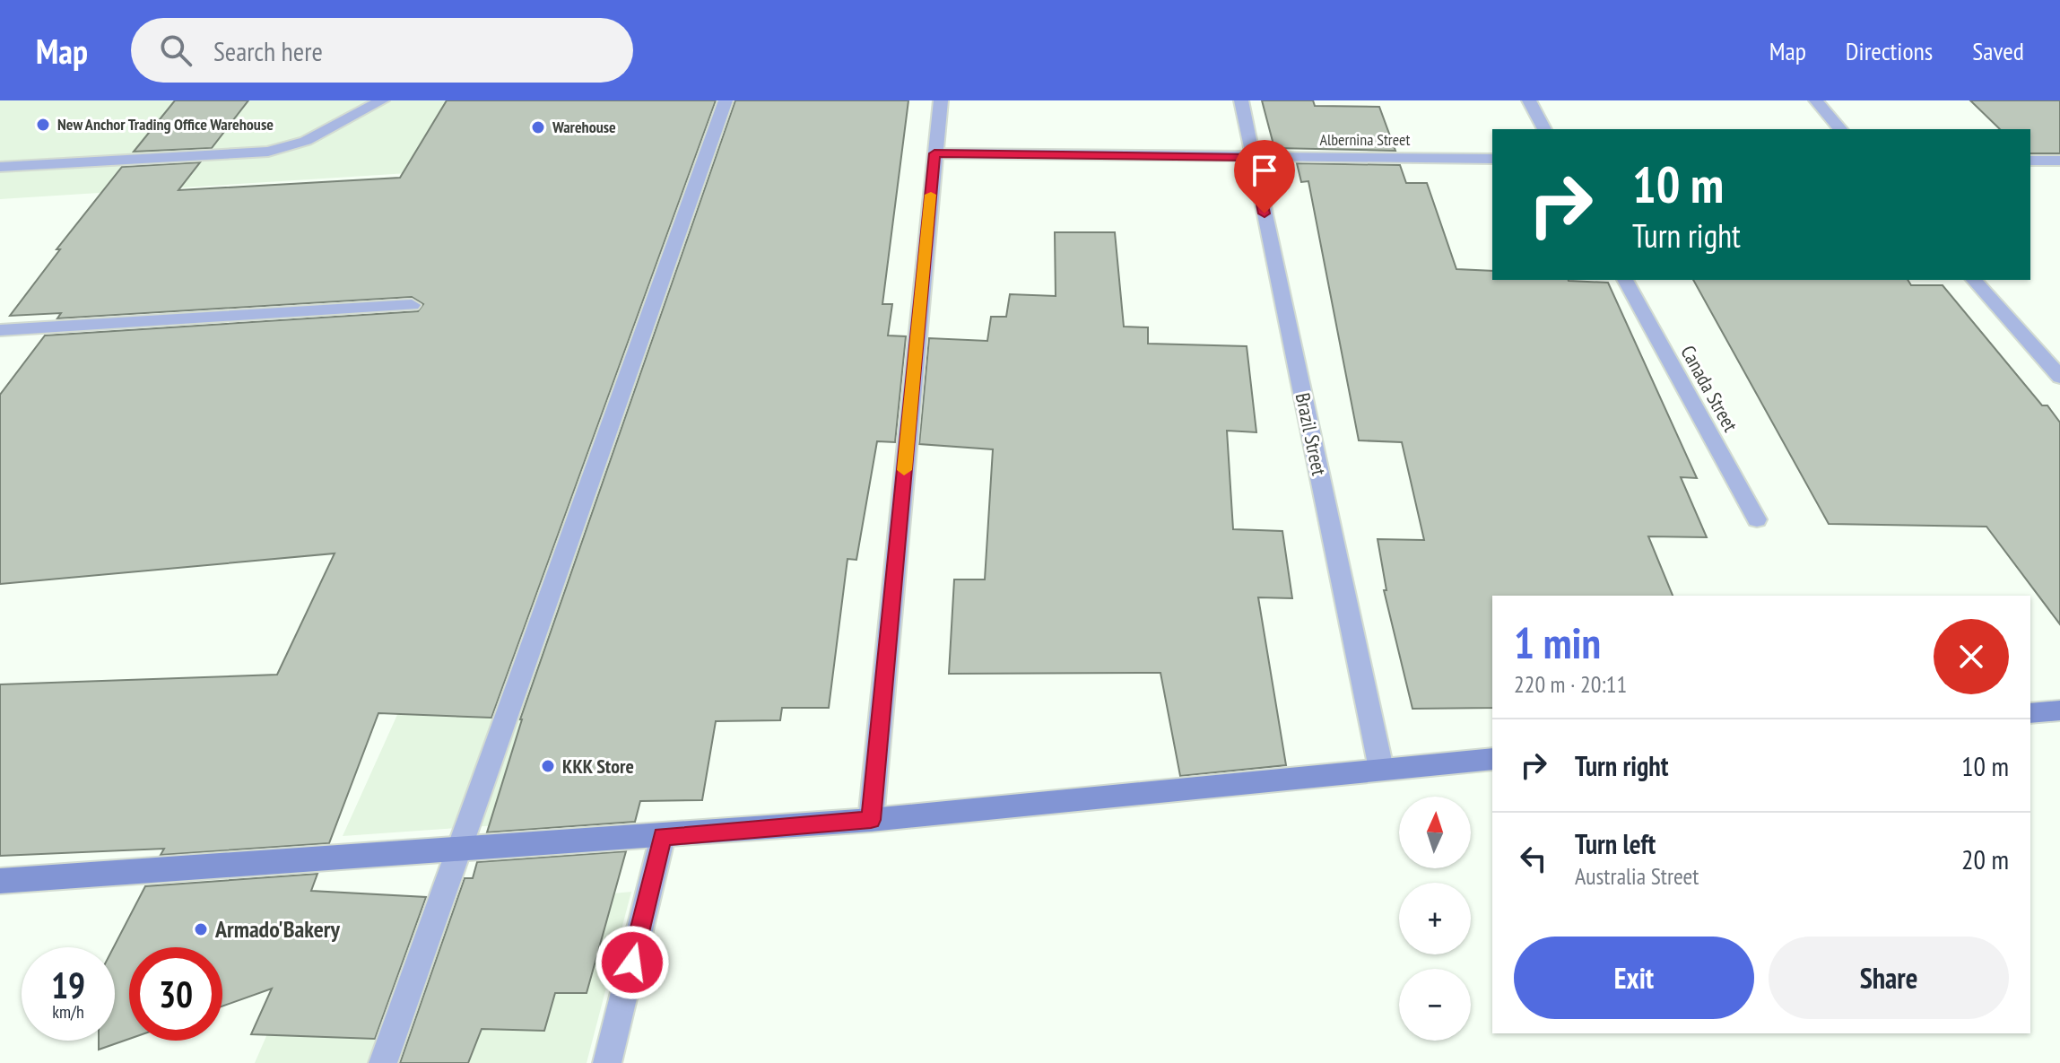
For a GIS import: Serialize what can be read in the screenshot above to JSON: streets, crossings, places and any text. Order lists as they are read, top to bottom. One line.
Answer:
{"streets":{"street":["Albernina Street","Canada Street","Brazil Street"]},"crossings":[["Albernina Street","Brazil Street"]],"places":["New Anchor Trading Office Warehouse","Warehouse","KKK Store","Armado'Bakery"],"north":"top","page":{"header":"Map","search":"Search here","nav":["Map","Directions","Saved"],"turn":["10 m","Turn right"],"heading":["1 min","220 m · 20:11"],"list":[{"name":"Turn right","value":"10 m"},{"name":"Turn left","note":"Australia Street","value":"20 m"}],"map_buttons":["+","−"],"buttons":["Exit","Share"],"speed":"19 km/h","limit":"30"}}
